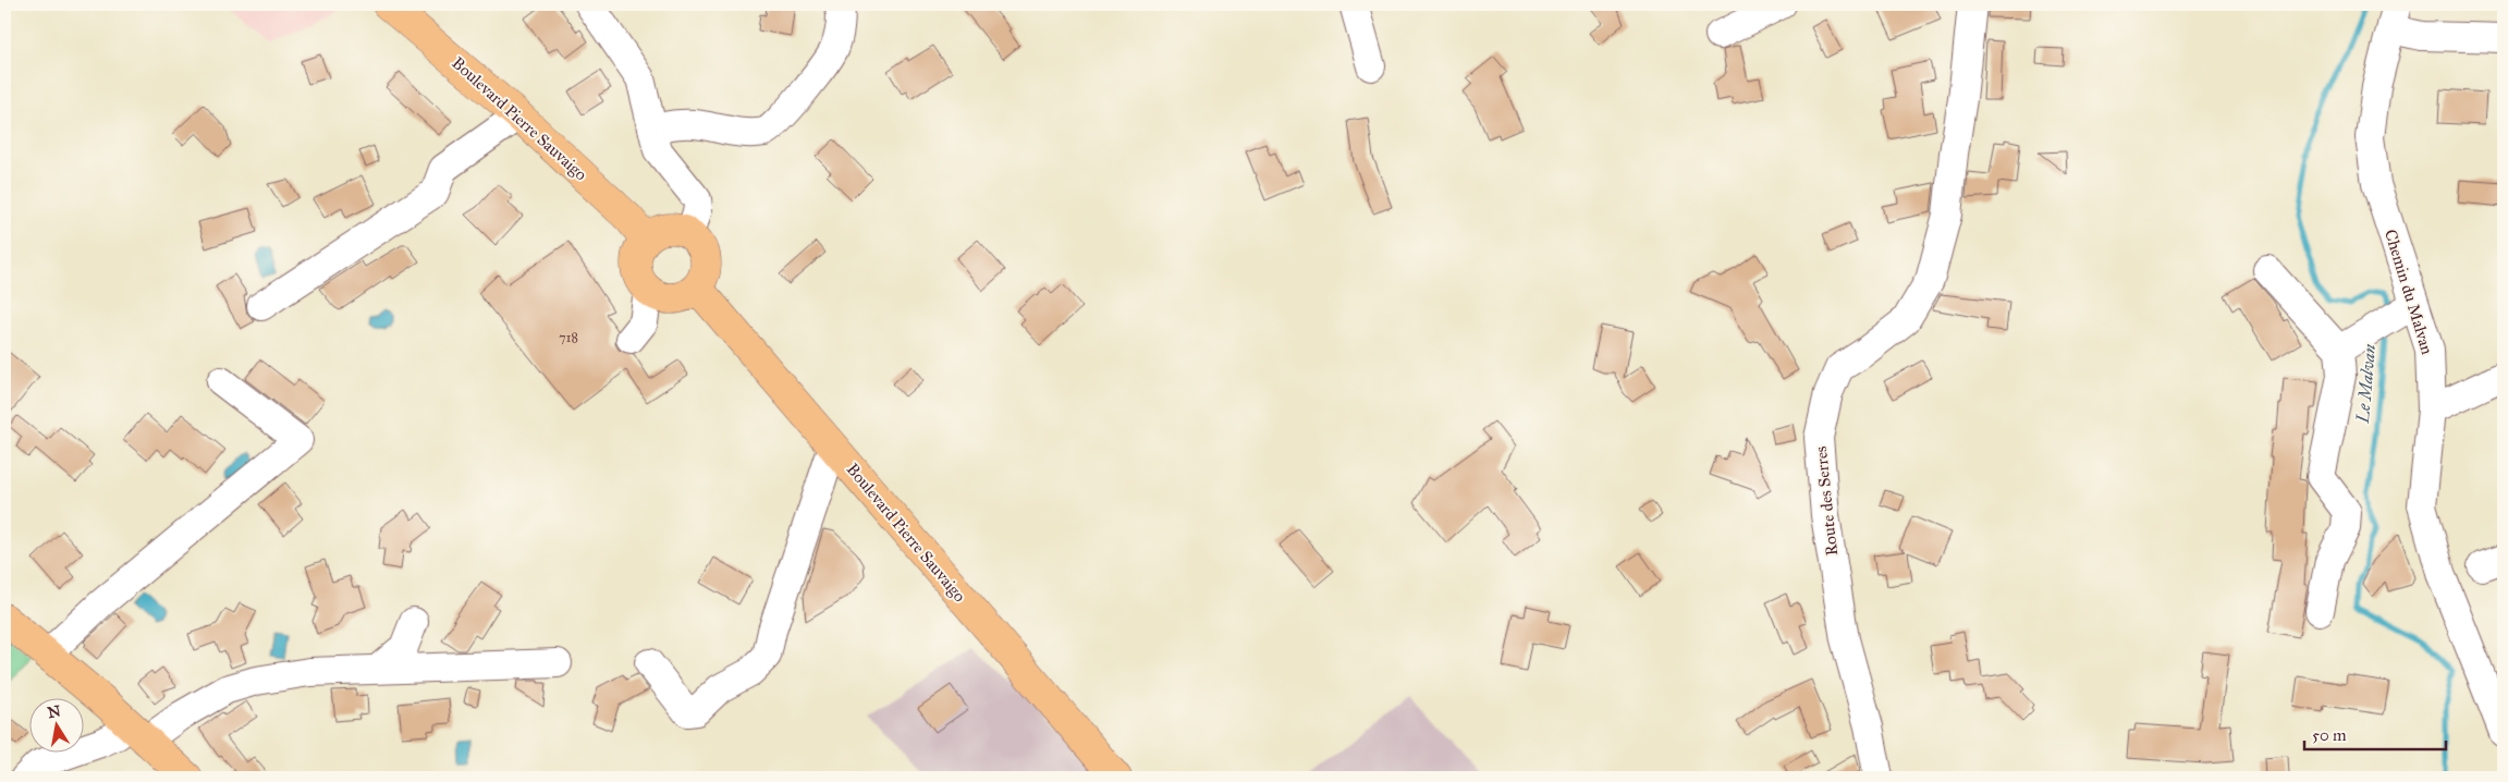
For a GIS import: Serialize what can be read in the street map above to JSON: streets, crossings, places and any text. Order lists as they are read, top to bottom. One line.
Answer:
{"streets":{"main road":["Boulevard Pierre Sauvaigo"],"street":["Chemin du Malvan","Route des Serres"]},"water":["Le Malvan"],"house_numbers":["718"],"scale_bar":"50 m","north":"top"}
